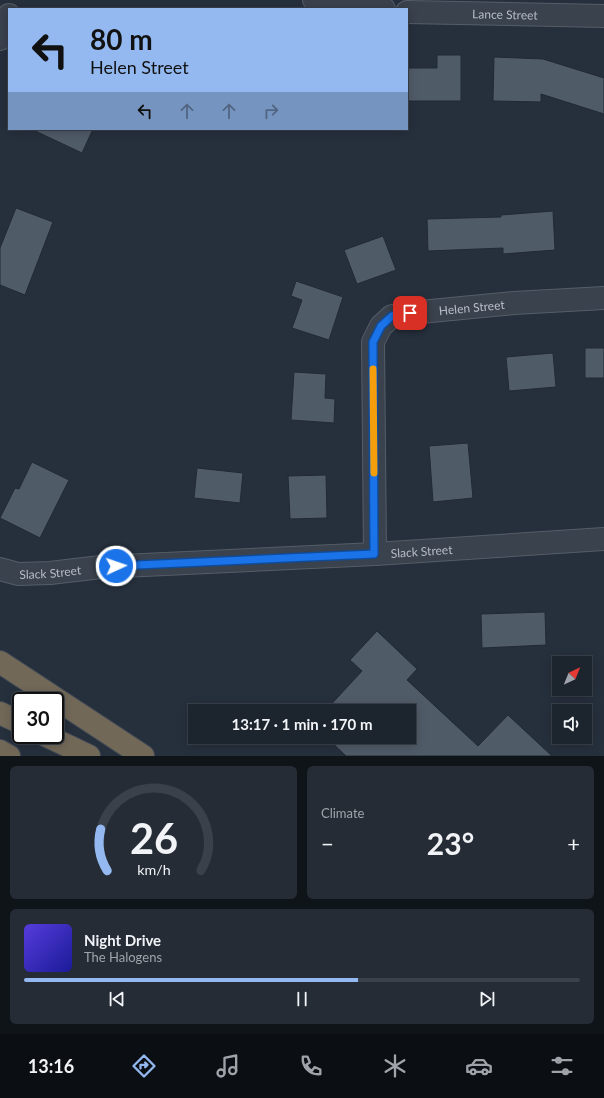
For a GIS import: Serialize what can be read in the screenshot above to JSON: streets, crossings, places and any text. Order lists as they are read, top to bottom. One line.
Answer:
{"streets":{"street":["Lance Street","Helen Street","Slack Street"]},"crossings":[["Helen Street","Slack Street"]],"north":"top right","page":{"turn":["80 m","Helen Street"],"limit":"30","trip":"13:17 · 1 min · 170 m","tile":"Climate","heat":["−","23°","+"],"song":["Night Drive","The Halogens"],"tabs":"13:16","gauge":["26","km/h"]}}
